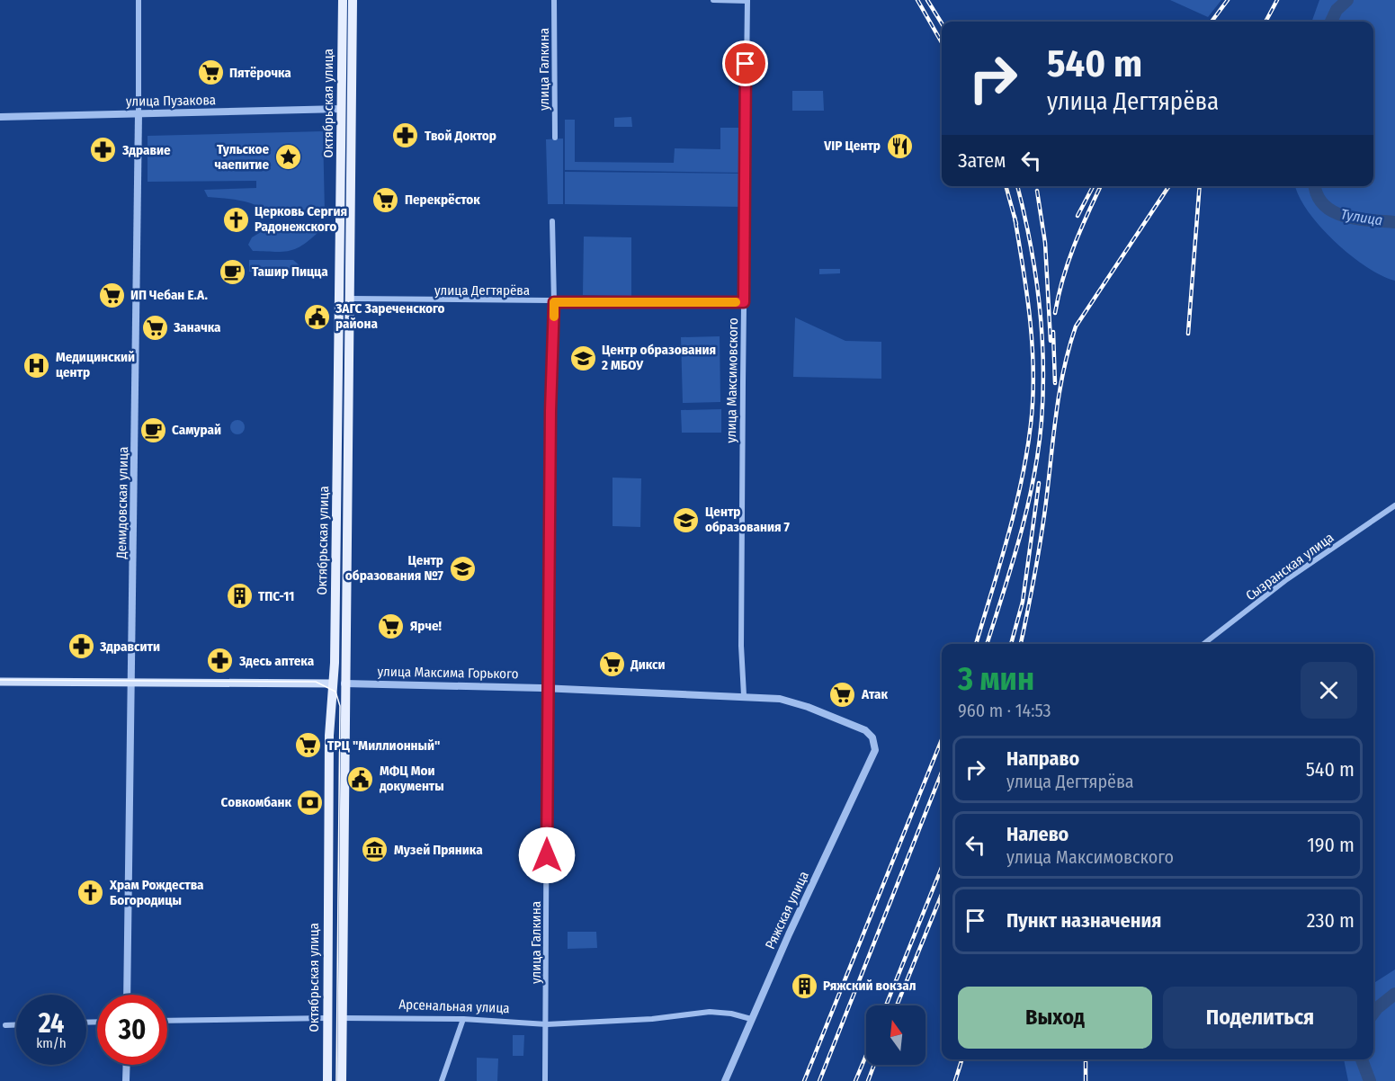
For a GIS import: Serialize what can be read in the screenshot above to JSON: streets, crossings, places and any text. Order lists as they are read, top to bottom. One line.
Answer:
{"streets":{"main road":["Октябрьская улица","улица Максима Горького","Арсенальная улица"],"street":["улица Галкина","улица Пузакова","улица Дегтярёва","улица Максимовского","Демидовская улица","Сызранская улица","Ряжская улица"]},"crossings":[["улица Галкина","улица Дегтярёва"],["улица Галкина","улица Максима Горького"],["улица Галкина","Арсенальная улица"],["улица Пузакова","Октябрьская улица"],["улица Пузакова","Демидовская улица"],["Октябрьская улица","улица Дегтярёва"],["Октябрьская улица","улица Максима Горького"],["Октябрьская улица","Арсенальная улица"],["улица Дегтярёва","улица Максимовского"],["улица Максимовского","улица Максима Горького"],["Демидовская улица","улица Максима Горького"],["улица Максима Горького","Ряжская улица"],["Ряжская улица","Арсенальная улица"]],"water":["Тулица"],"places":{"supermarket":["Пятёрочка","Перекрёсток","ИП Чебан Е.А.","Заначка","Ярче!","Дикси","Атак","ТРЦ \"Миллионный\""],"pharmacy":["Твой Доктор","Здравие","Здравсити","Здесь аптека"],"restaurant":["VIP Центр"],"place":["Тульское чаепитие"],"church":["Церковь Сергия Радонежского","Храм Рождества Богородицы"],"cafe":["Ташир Пицца","Самурай"],"public building":["ЗАГС Зареченского района","МФЦ Мои документы"],"school or university":["Центр образования 2 МБОУ","Центр образования 7","Центр образования №7"],"hospital":["Медицинский центр"],"building":["ТПС-11","Ряжский вокзал"],"bank":["Совкомбанк"],"museum":["Музей Пряника"]},"north":"top","page":{"turn":["540 m","улица Дегтярёва"],"then":"Затем","heading":["3 мин","960 m · 14:53"],"list":[{"name":"Направо","note":"улица Дегтярёва","value":"540 m"},{"name":"Налево","note":"улица Максимовского","value":"190 m"},{"name":"Пункт назначения","value":"230 m"}],"buttons":["Выход","Поделиться"],"speed":"24 km/h","limit":"30"}}
